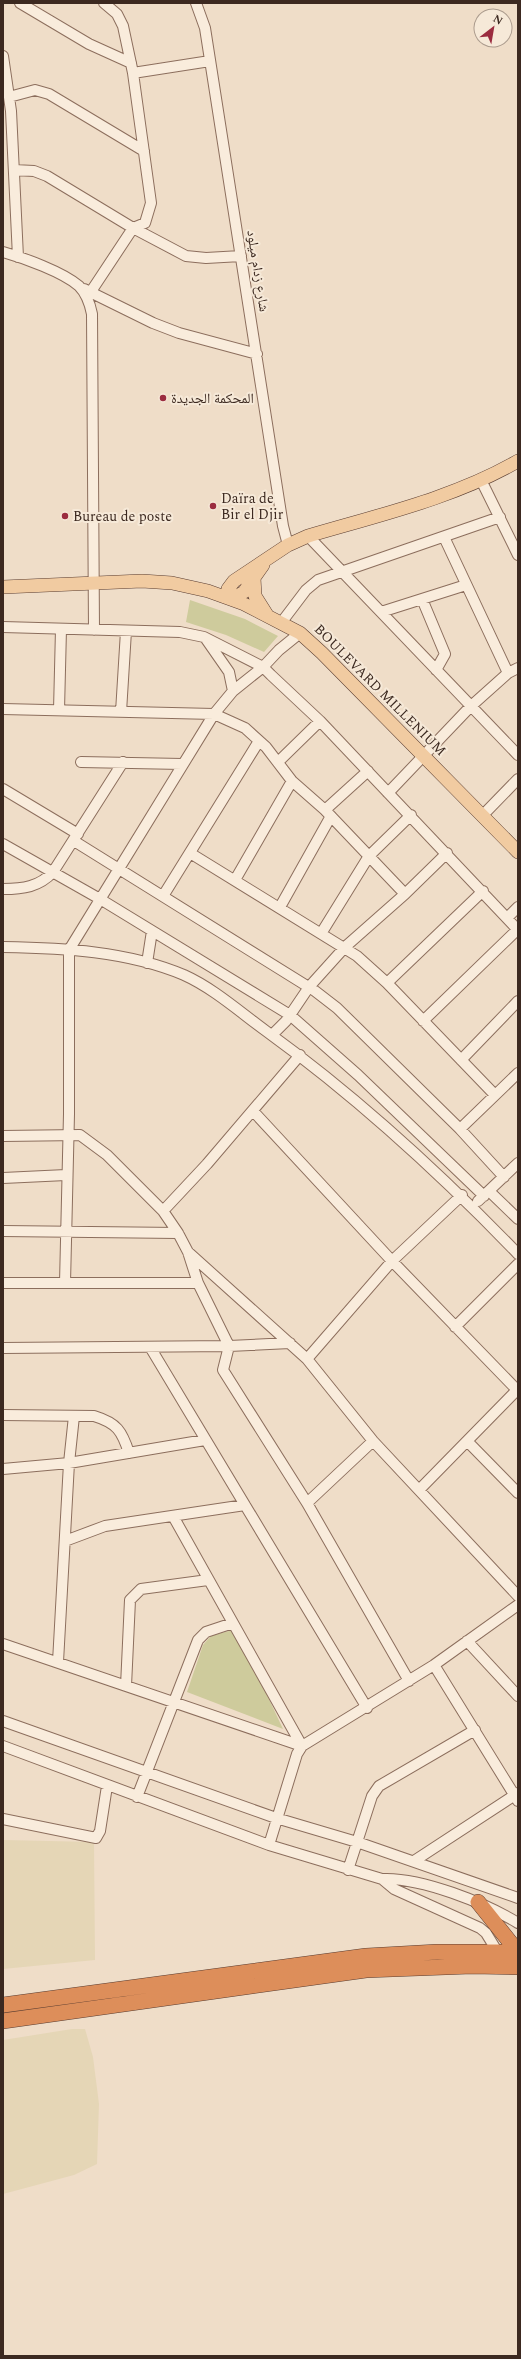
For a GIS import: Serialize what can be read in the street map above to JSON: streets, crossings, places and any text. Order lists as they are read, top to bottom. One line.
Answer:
{"streets":{"main road":["BOULEVARD MILLENIUM"],"street":["شارع زدام ميلود"]},"places":["المحكمة الجديدة","Daïra de Bir el Djir","Bureau de poste"],"north":"top right"}
